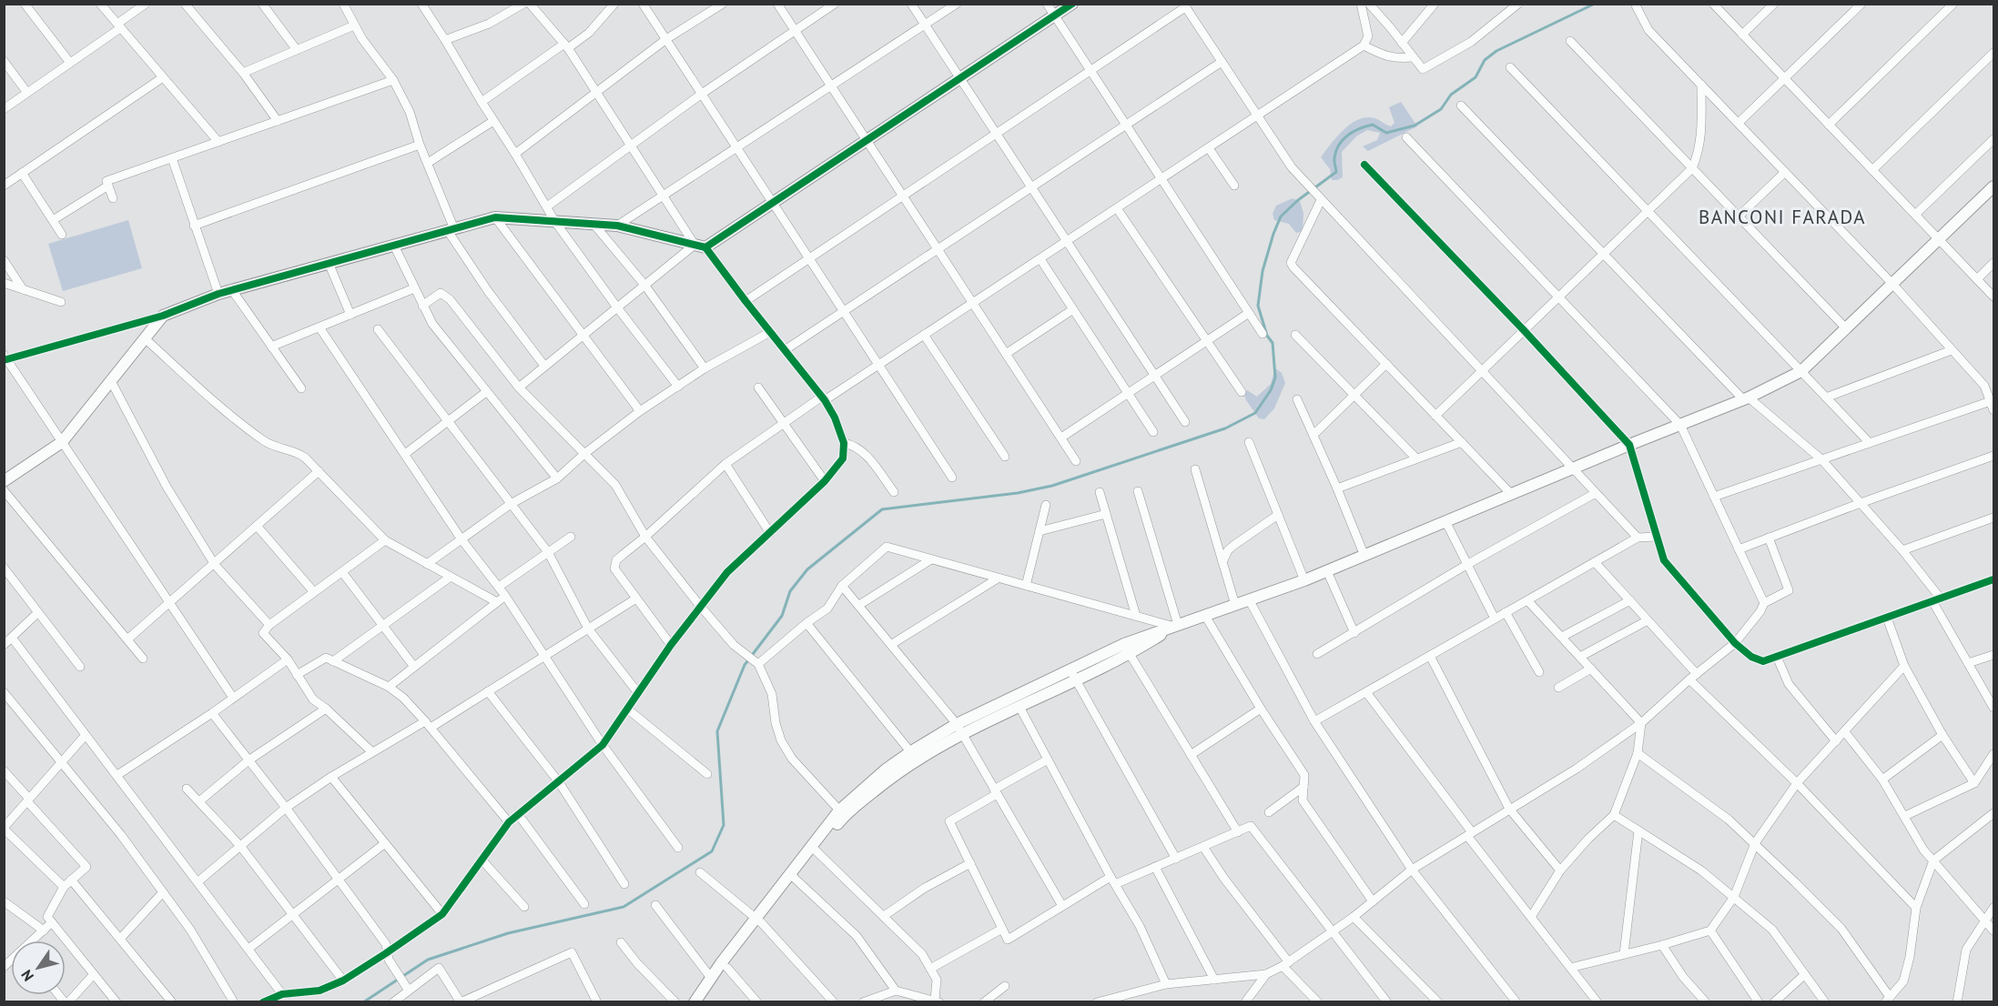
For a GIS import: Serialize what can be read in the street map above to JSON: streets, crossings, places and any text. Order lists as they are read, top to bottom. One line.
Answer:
{"districts":["BANCONI FARADA"],"north":"bottom left"}
